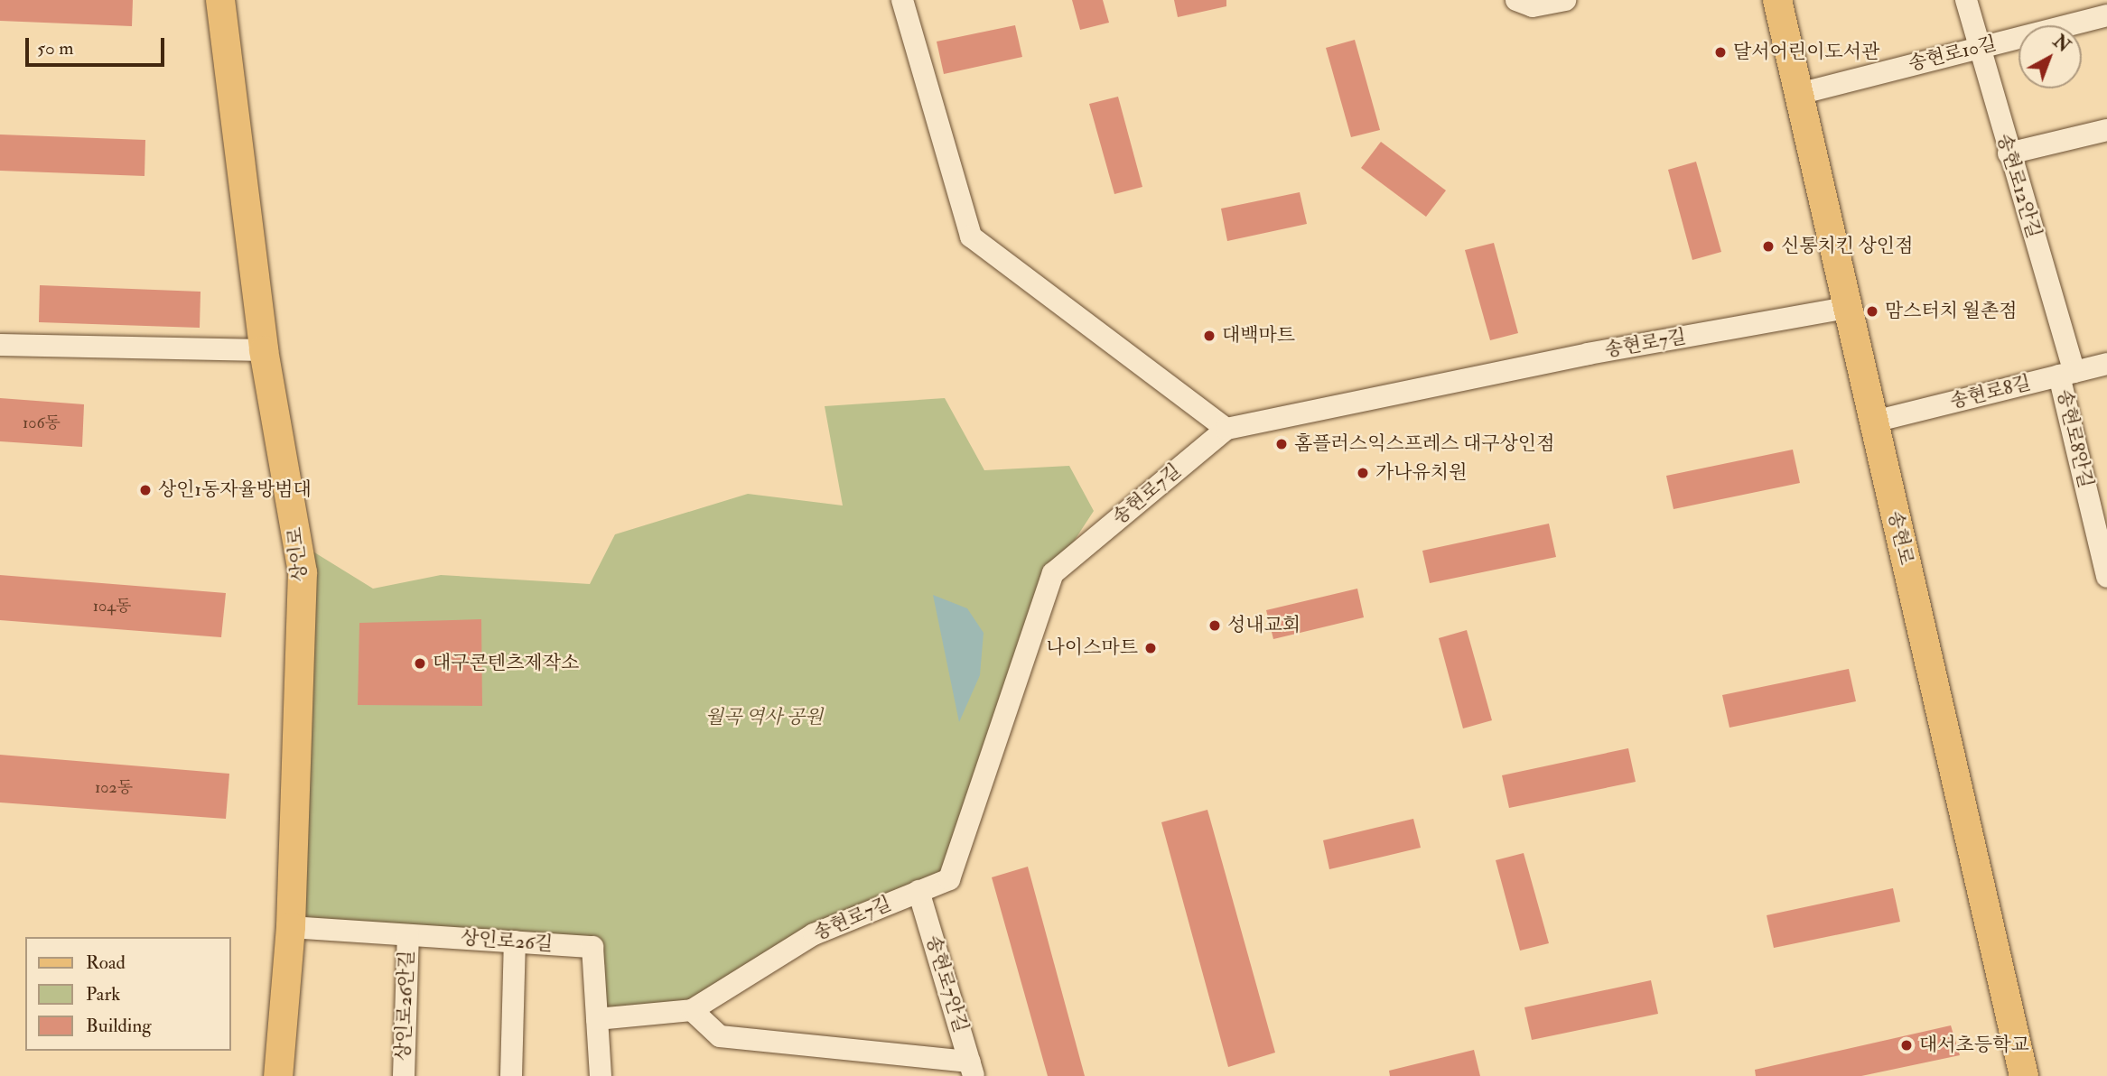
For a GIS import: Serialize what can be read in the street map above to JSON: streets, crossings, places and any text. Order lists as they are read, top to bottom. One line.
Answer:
{"streets":{"main road":["송현로","상인로"],"street":["송현로10길","송현로12안길","송현로7길","송현로8길","송현로8안길","상인로26길","송현로7안길","상인로26안길"]},"crossings":[["송현로10길","송현로12안길"],["송현로10길","송현로"],["송현로12안길","송현로8길"],["송현로12안길","송현로8안길"],["송현로7길","송현로"],["송현로7길","상인로26길"],["송현로7길","송현로7안길"],["송현로8길","송현로8안길"],["송현로8길","송현로"],["상인로","상인로26길"],["상인로26길","상인로26안길"]],"parks":["월곡 역사 공원"],"places":["달서어린이도서관","신통치킨 상인점","맘스터치 월촌점","대백마트","홈플러스익스프레스 대구상인점","가나유치원","상인1동자율방범대","성내교회","나이스마트","대구콘텐츠제작소","대서초등학교"],"house_numbers":["106동","104동","102동"],"legend":["Road","Park","Building"],"scale_bar":"50 m","north":"top right"}
